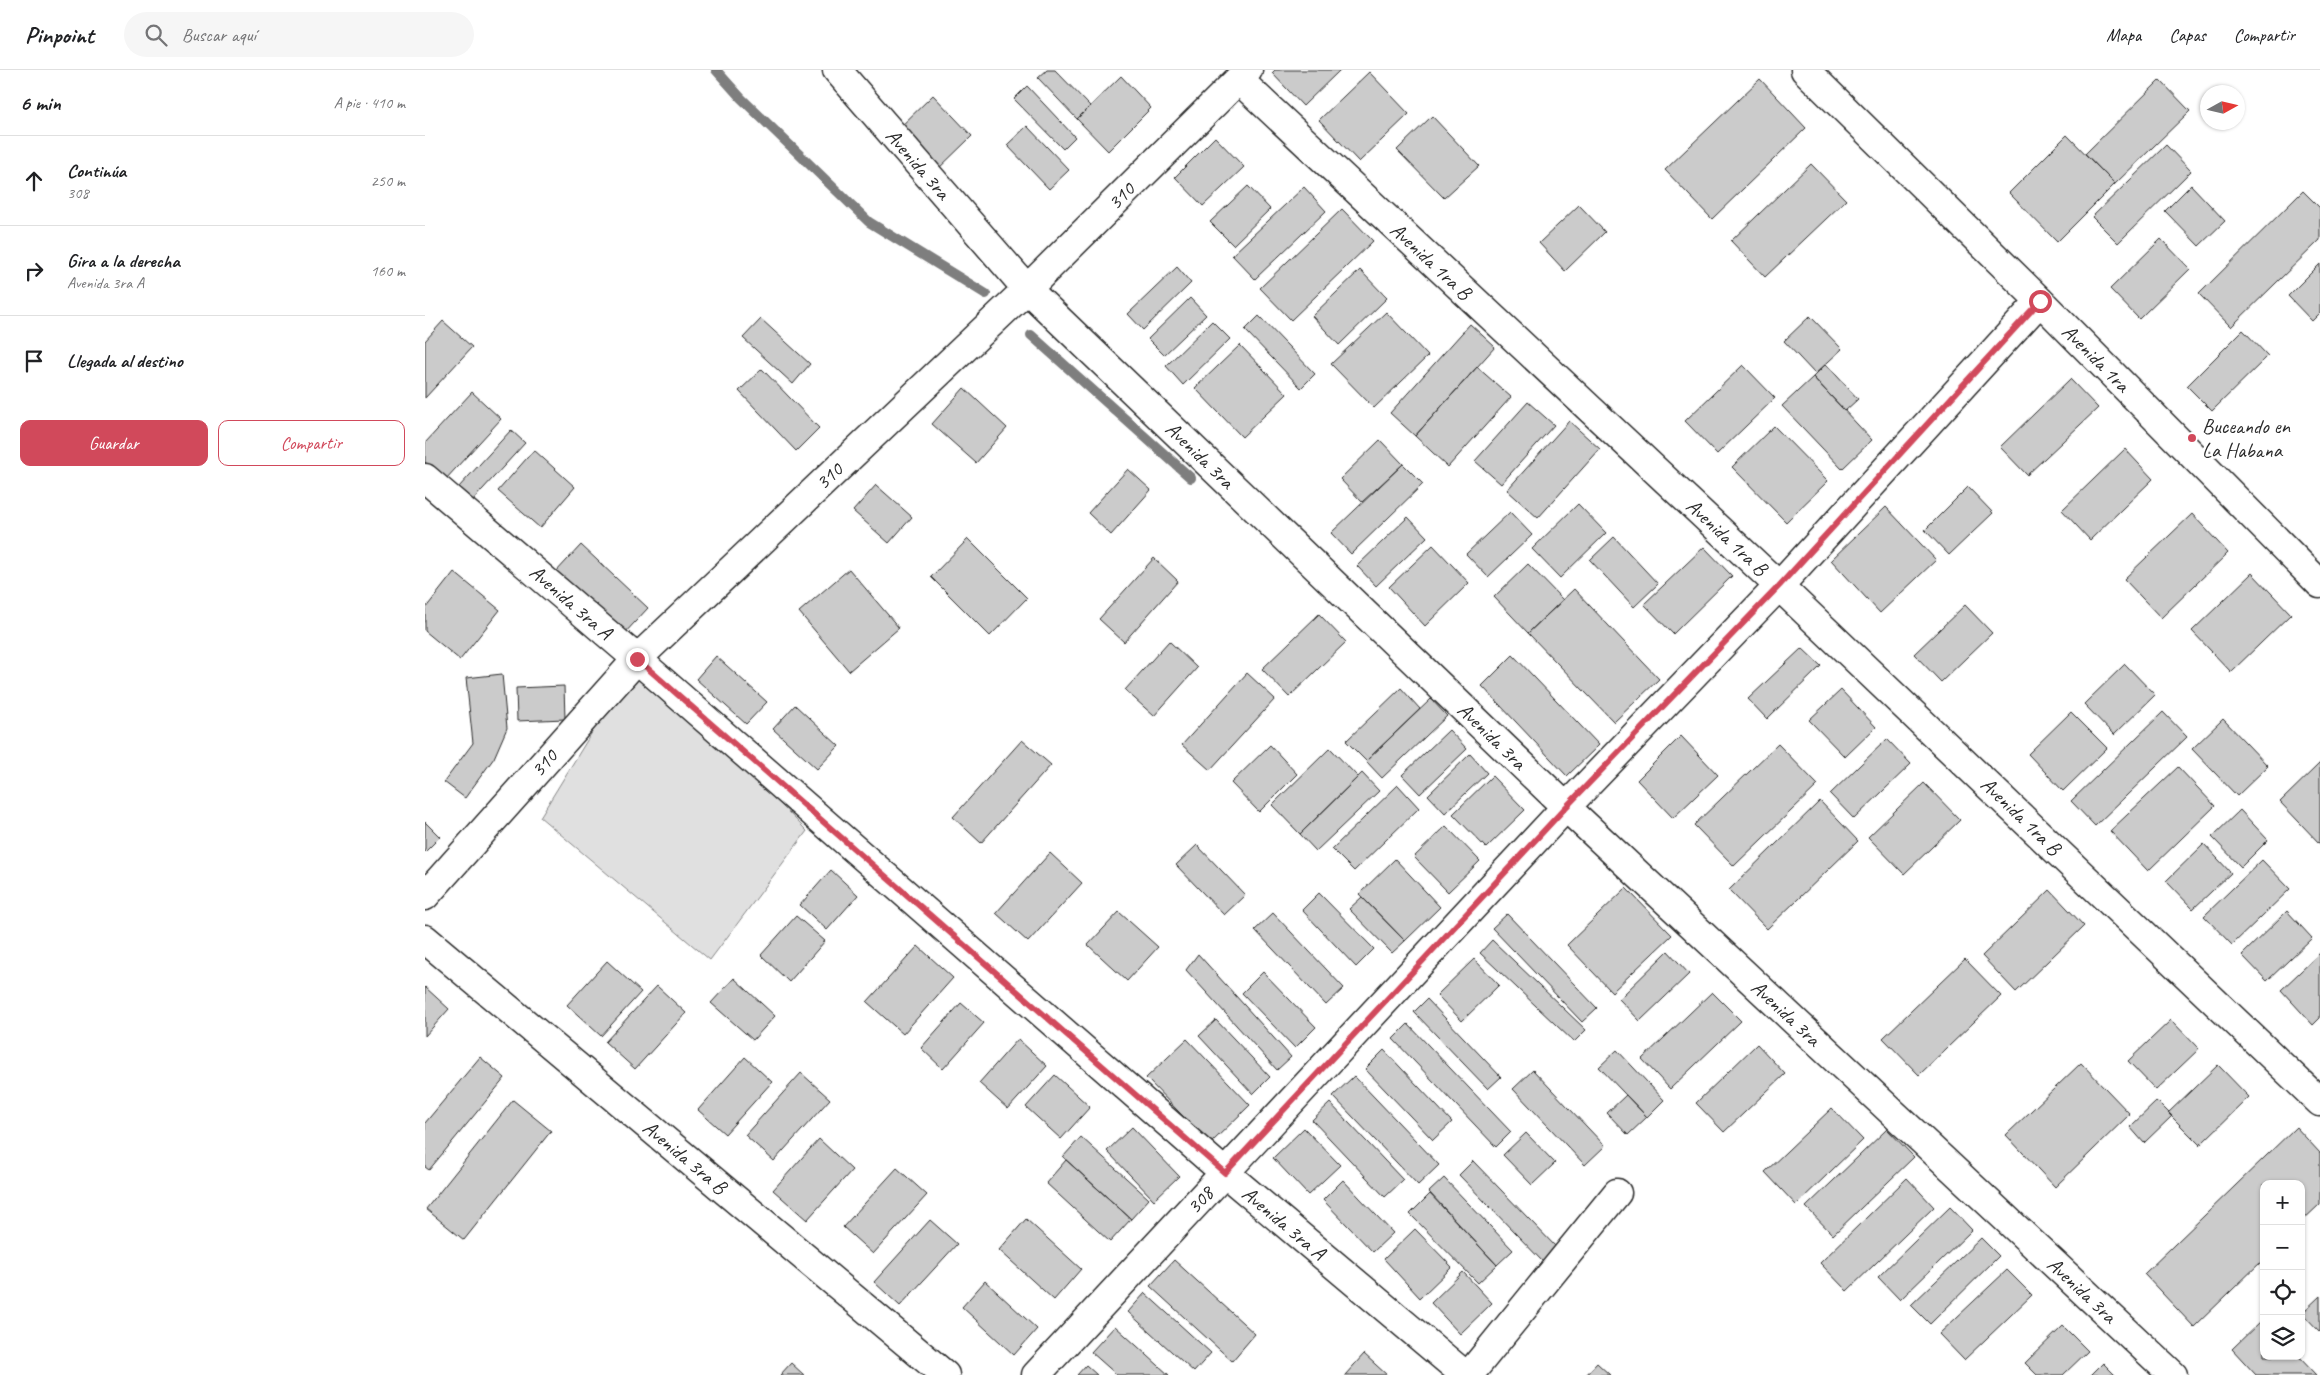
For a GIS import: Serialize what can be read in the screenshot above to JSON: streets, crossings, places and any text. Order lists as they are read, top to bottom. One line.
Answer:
{"streets":{"street":["Avenida 3ra","310","Avenida 1ra B","Avenida 1ra","Avenida 3ra A","Avenida 3ra B","308"]},"crossings":[["Avenida 3ra","310"],["Avenida 3ra","308"],["310","Avenida 1ra B"],["310","Avenida 3ra A"],["Avenida 1ra B","308"],["Avenida 1ra","308"],["Avenida 3ra A","308"]],"places":["Buceando en La Habana"],"north":"right","page":{"header":"Pinpoint","search":"Buscar aquí","nav":["Mapa","Capas","Compartir"],"heading":["6 min","A pie · 410 m"],"list":[["Continúa","308","250 m"],["Gira a la derecha","Avenida 3ra A","160 m"],"Llegada al destino"],"buttons":["Guardar","Compartir"],"map_buttons":["+","−"]}}
